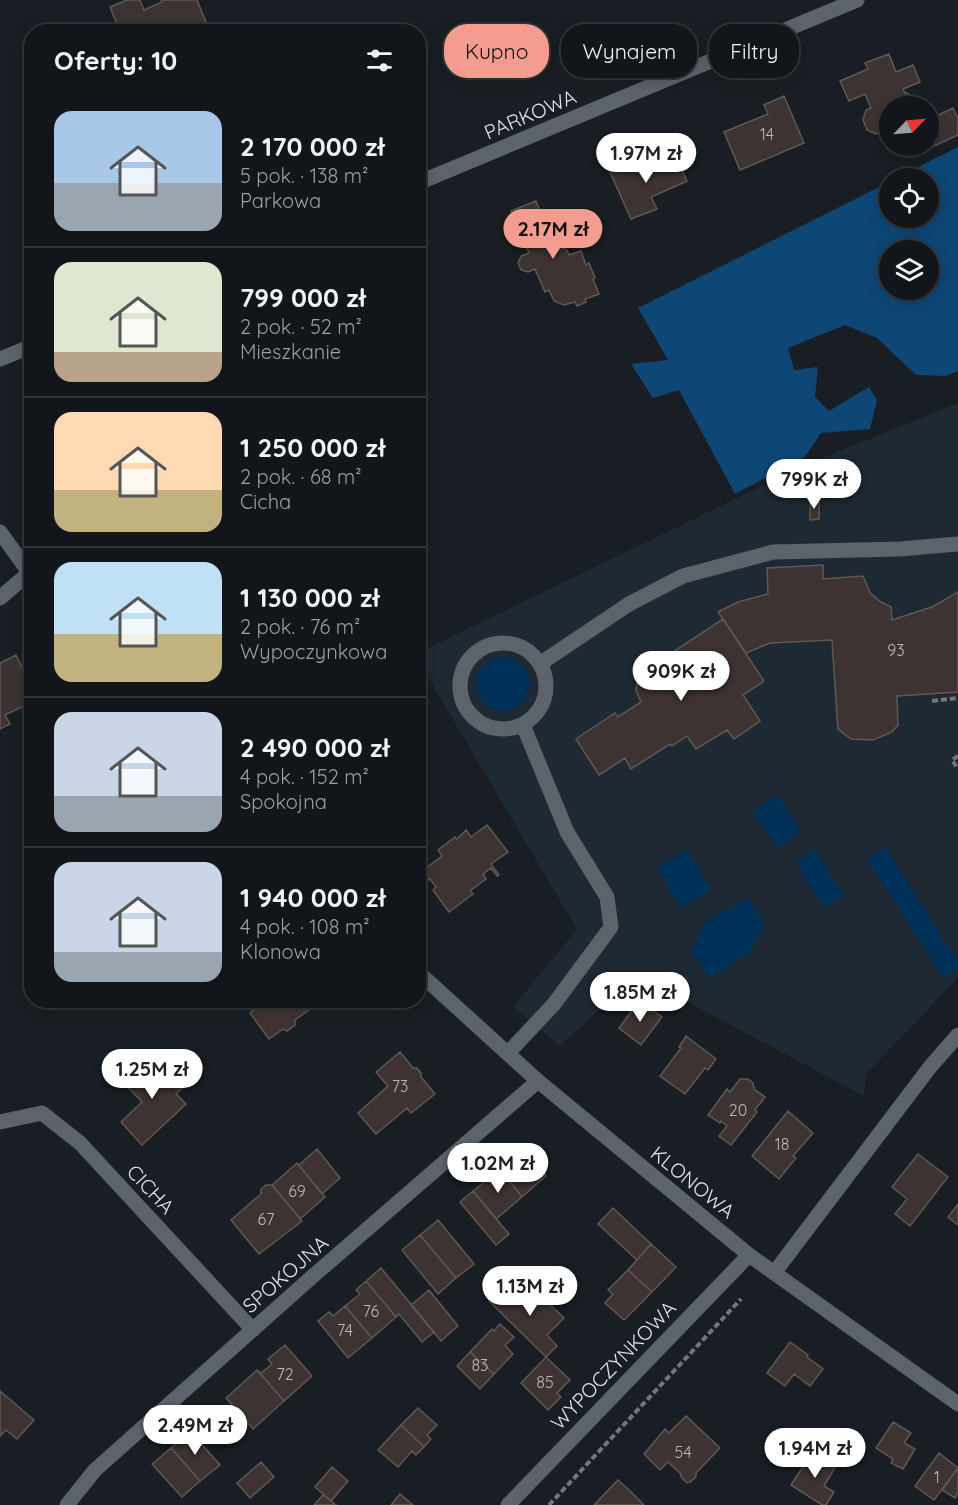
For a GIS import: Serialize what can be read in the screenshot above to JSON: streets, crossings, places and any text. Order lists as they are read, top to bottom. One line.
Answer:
{"streets":{"street":["PARKOWA","KLONOWA","CICHA","SPOKOJNA","WYPOCZYNKOWA"]},"crossings":[["KLONOWA","SPOKOJNA"],["KLONOWA","WYPOCZYNKOWA"],["CICHA","SPOKOJNA"]],"house_numbers":["14","93","73","20","18","69","67","76","74","83","72","85","54","1"],"north":"top right","page":{"chip":["Kupno","Wynajem","Filtry"],"heading":"Oferty: 10","list":[{"name":"2 170 000 zł","note":"5 pok. · 138 m² · Parkowa"},{"name":"799 000 zł","note":"2 pok. · 52 m² · Mieszkanie"},{"name":"1 250 000 zł","note":"2 pok. · 68 m² · Cicha"},{"name":"1 130 000 zł","note":"2 pok. · 76 m² · Wypoczynkowa"},{"name":"2 490 000 zł","note":"4 pok. · 152 m² · Spokojna"},{"name":"1 940 000 zł","note":"4 pok. · 108 m² · Klonowa"}],"price":["1.97M zł","2.17M zł","799K zł","909K zł","1.85M zł","1.25M zł","1.02M zł","1.13M zł","2.49M zł","1.94M zł"]}}
